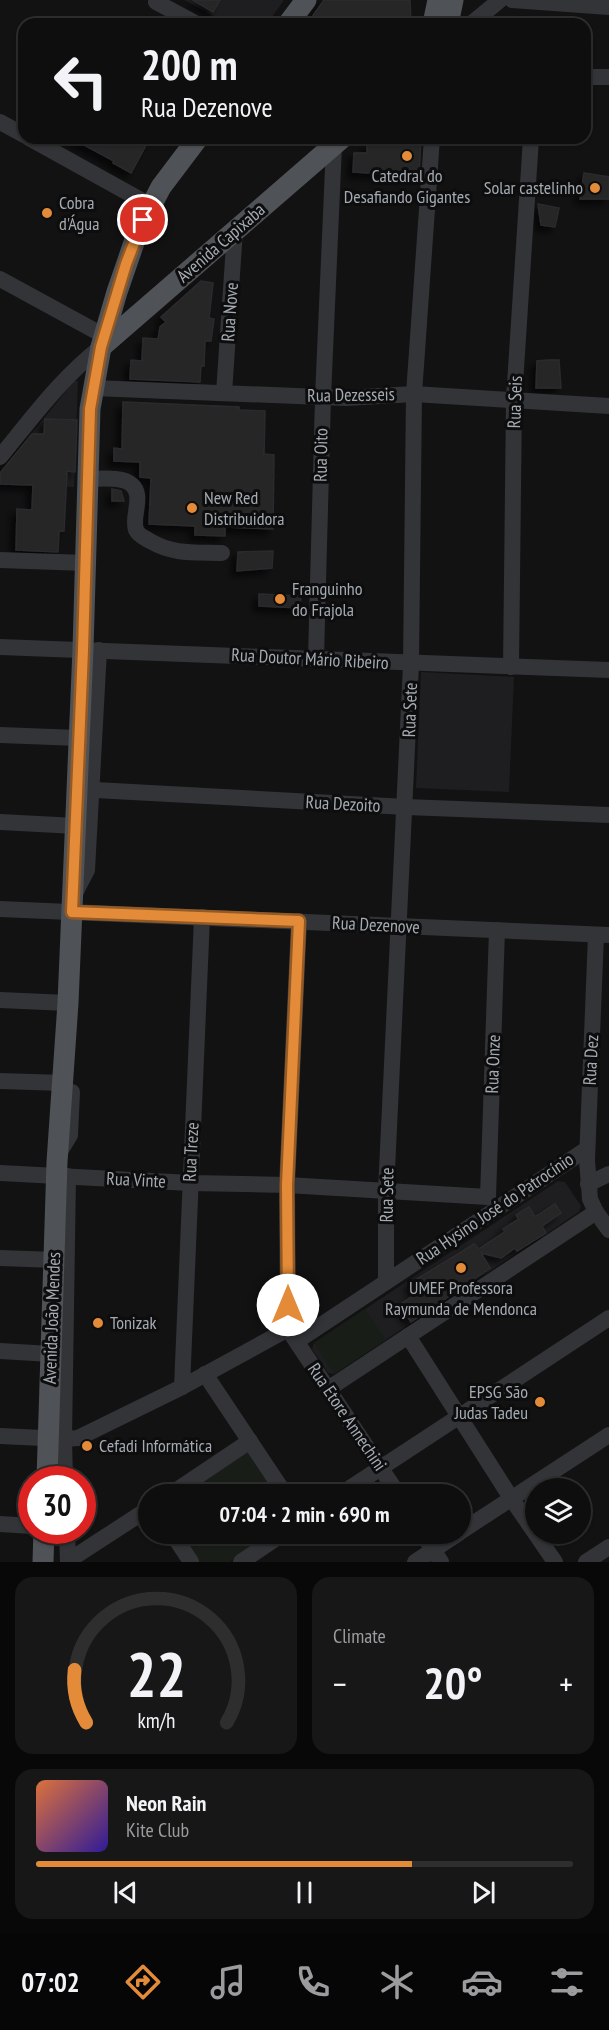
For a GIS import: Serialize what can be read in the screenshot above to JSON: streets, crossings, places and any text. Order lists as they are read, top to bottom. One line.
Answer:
{"streets":{"main road":["Avenida Capixaba","Avenida João Mendes"],"street":["Rua Nove","Rua Dezesseis","Rua Seis","Rua Oito","Rua Doutor Mário Ribeiro","Rua Sete","Rua Dezoito","Rua Dezenove","Rua Dez","Rua Onze","Rua Treze","Rua Vinte","Rua Hysino José do Patrocínio","Rua Etore Annechini"]},"crossings":[["Avenida Capixaba","Rua Nove"],["Avenida Capixaba","Avenida João Mendes"],["Rua Nove","Rua Dezesseis"],["Rua Dezesseis","Rua Seis"],["Rua Dezesseis","Rua Oito"],["Rua Dezesseis","Rua Sete"],["Rua Dezesseis","Avenida João Mendes"],["Rua Seis","Rua Doutor Mário Ribeiro"],["Rua Oito","Rua Doutor Mário Ribeiro"],["Rua Doutor Mário Ribeiro","Rua Sete"],["Rua Doutor Mário Ribeiro","Avenida João Mendes"],["Rua Sete","Rua Dezoito"],["Rua Sete","Rua Dezenove"],["Rua Sete","Rua Vinte"],["Rua Sete","Rua Hysino José do Patrocínio"],["Rua Dezoito","Avenida João Mendes"],["Rua Dezenove","Rua Dez"],["Rua Dezenove","Rua Onze"],["Rua Dezenove","Rua Treze"],["Rua Dezenove","Avenida João Mendes"],["Rua Dez","Rua Hysino José do Patrocínio"],["Rua Onze","Rua Vinte"],["Rua Onze","Rua Hysino José do Patrocínio"],["Rua Treze","Rua Vinte"],["Rua Treze","Rua Hysino José do Patrocínio"],["Rua Vinte","Rua Hysino José do Patrocínio"],["Rua Vinte","Avenida João Mendes"],["Rua Hysino José do Patrocínio","Avenida João Mendes"],["Rua Hysino José do Patrocínio","Rua Etore Annechini"]],"places":["Catedral do Desafiando Gigantes","Solar castelinho","Cobra d'Água","New Red Distribuidora","Franguinho do Frajola","UMEF Professora Raymunda de Mendonca","Tonizak","EPSG São Judas Tadeu","Cefadi Informática"],"page":{"turn":["200 m","Rua Dezenove"],"limit":"30","trip":"07:04 · 2 min · 690 m","tile":"Climate","heat":["−","20°","+"],"song":["Neon Rain","Kite Club"],"tabs":"07:02","gauge":["22","km/h"]}}
